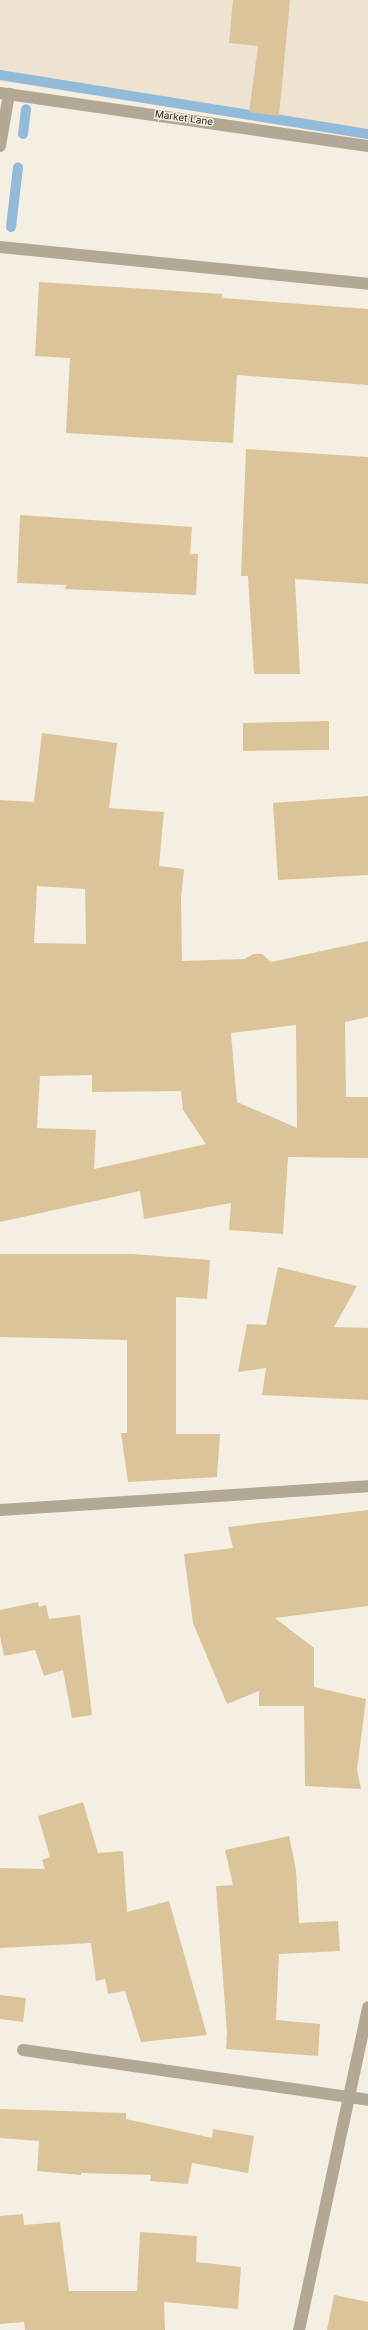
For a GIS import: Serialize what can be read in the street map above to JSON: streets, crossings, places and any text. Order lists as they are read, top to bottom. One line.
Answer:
{"streets":{"street":["Market Lane"]}}
